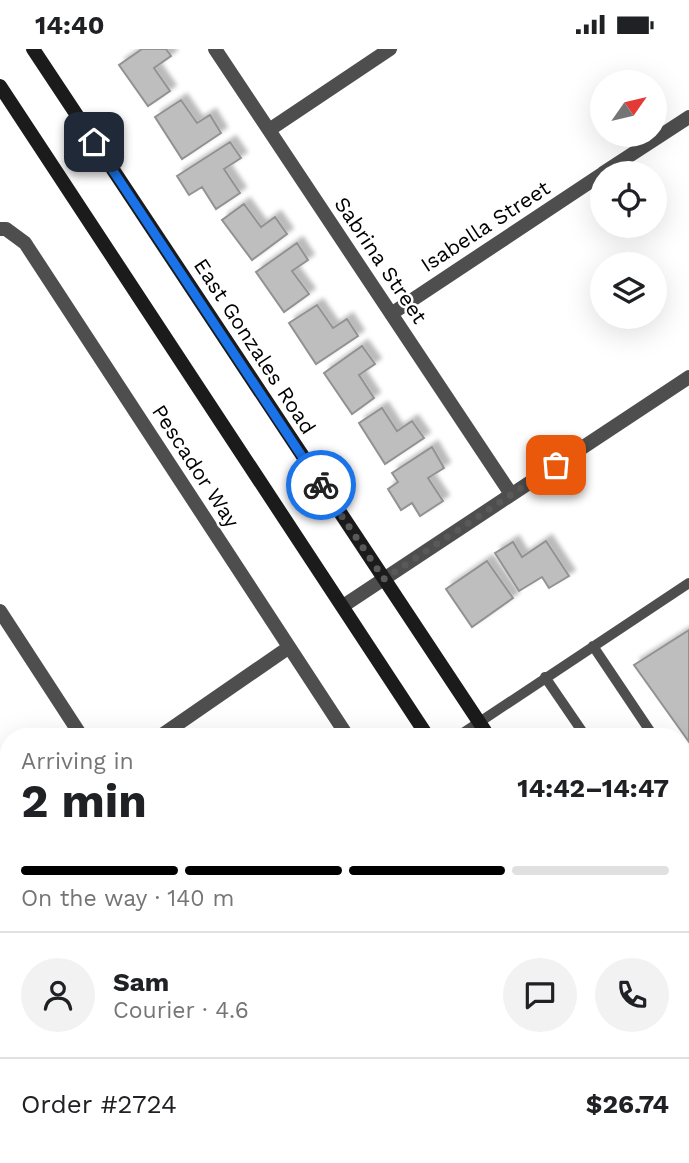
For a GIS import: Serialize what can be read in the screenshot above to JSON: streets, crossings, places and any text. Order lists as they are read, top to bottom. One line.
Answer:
{"streets":{"main road":["East Gonzales Road"],"street":["Isabella Street","Sabrina Street","Pescador Way"]},"crossings":[["Isabella Street","Sabrina Street"]],"north":"top right","page":{"status":"14:40","heading":["2 min","Arriving in","14:42–14:47"],"panel":["Sam","Courier · 4.6","Order #2724","$26.74"],"bar":"On the way · 140 m"}}
